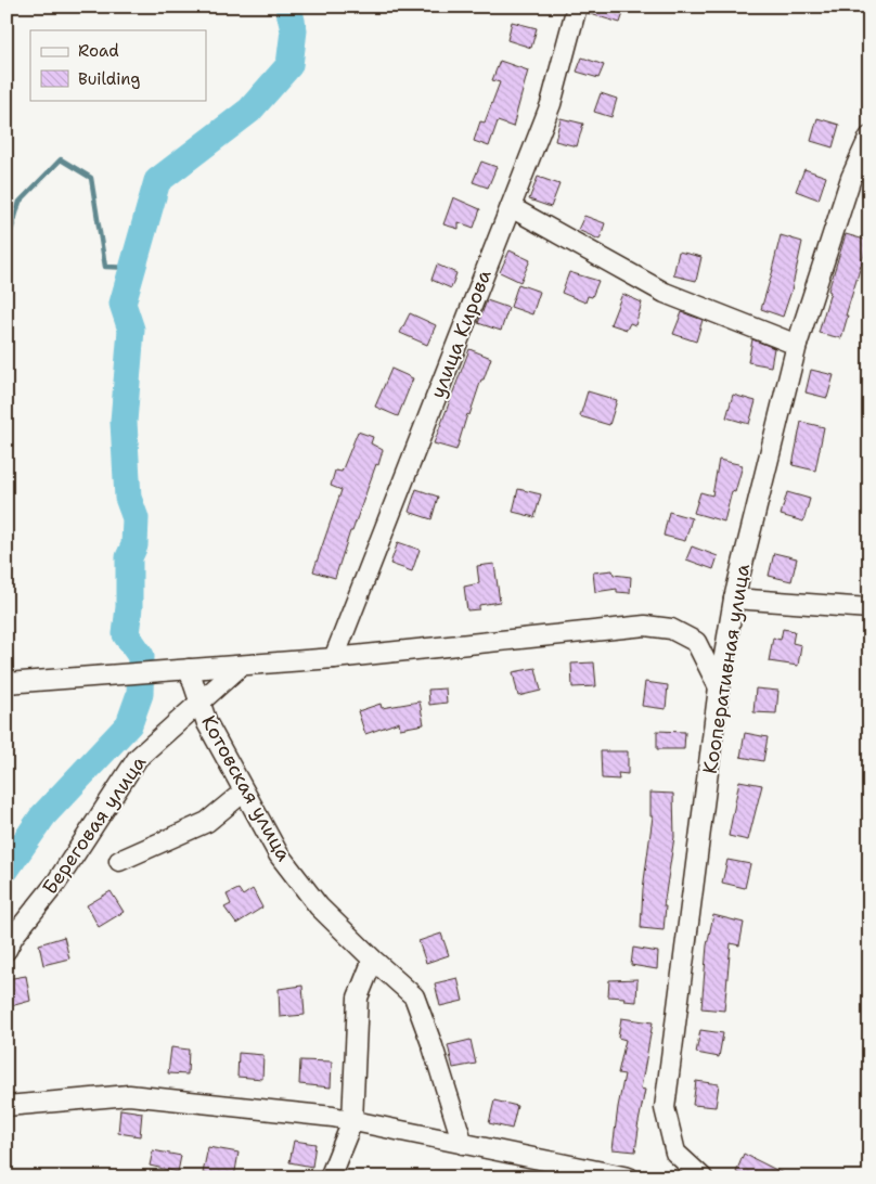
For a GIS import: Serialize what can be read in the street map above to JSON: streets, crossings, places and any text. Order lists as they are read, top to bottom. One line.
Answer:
{"streets":{"street":["улица Кирова","Кооперативная улица","Котовская улица","Береговая улица"]},"crossings":[["Котовская улица","Береговая улица"]],"legend":["Road","Building"]}
